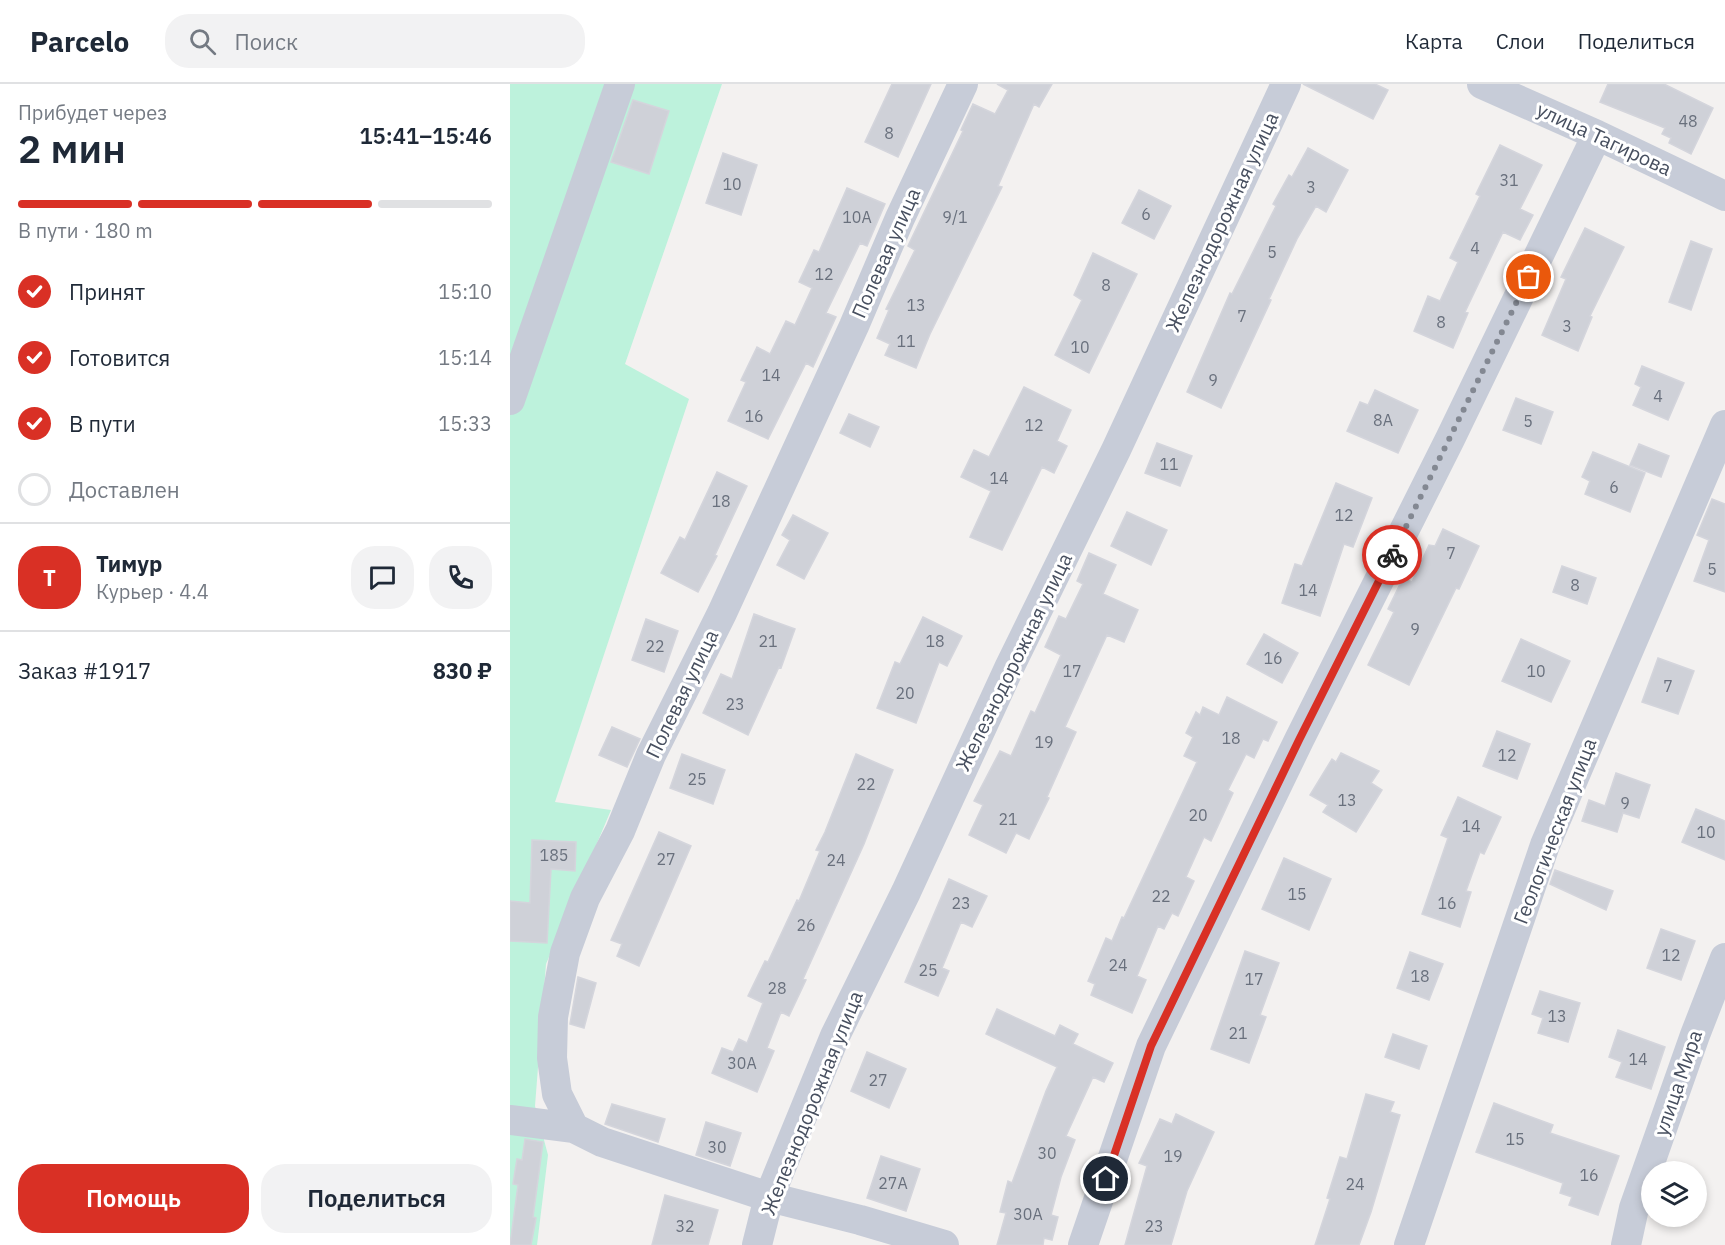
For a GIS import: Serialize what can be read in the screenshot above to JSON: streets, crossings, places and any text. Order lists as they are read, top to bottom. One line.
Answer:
{"streets":{"street":["улица Тагирова","Железнодорожная улица","Полевая улица","Геологическая улица","улица Мира"]},"house_numbers":["48","8","31","10","3","6","10А","9/1","4","5","12","8","13","7","8","3","11","10","14","9","4","16","8А","5","12","11","14","6","18","12","7","5","8","14","9","21","18","22","16","17","10","7","20","23","18","19","12","25","22","13","9","20","21","14","10","185","27","24","15","22","23","16","26","12","24","25","18","17","28","13","21","14","30А","27","15","30","30","19","16","27А","24","30А","32","23"],"page":{"header":"Parcelo","search":"Поиск","nav":["Карта","Слои","Поделиться"],"heading":["2 мин","Прибудет через","15:41–15:46"],"panel":["Тимур","Курьер · 4.4","Заказ #1917","830 ₽"],"bar":"В пути · 180 m","list":[["Принят","15:10"],["Готовится","15:14"],["В пути","15:33"],"Доставлен"],"round":"Т","buttons":["Помощь","Поделиться"]}}
